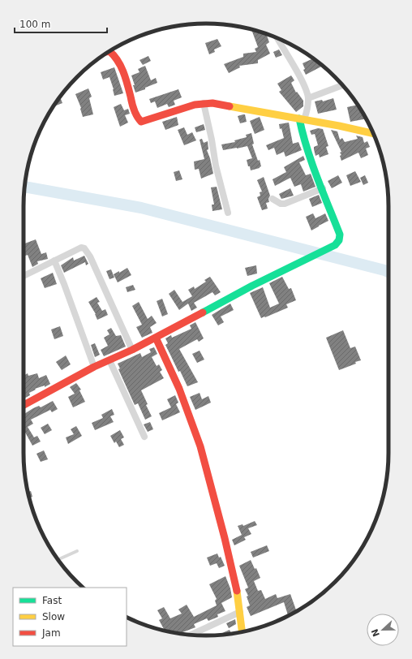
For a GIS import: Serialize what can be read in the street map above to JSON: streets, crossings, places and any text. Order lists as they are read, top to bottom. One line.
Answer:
{"legend":["Fast","Slow","Jam"],"scale_bar":"100 m","north":"left"}
